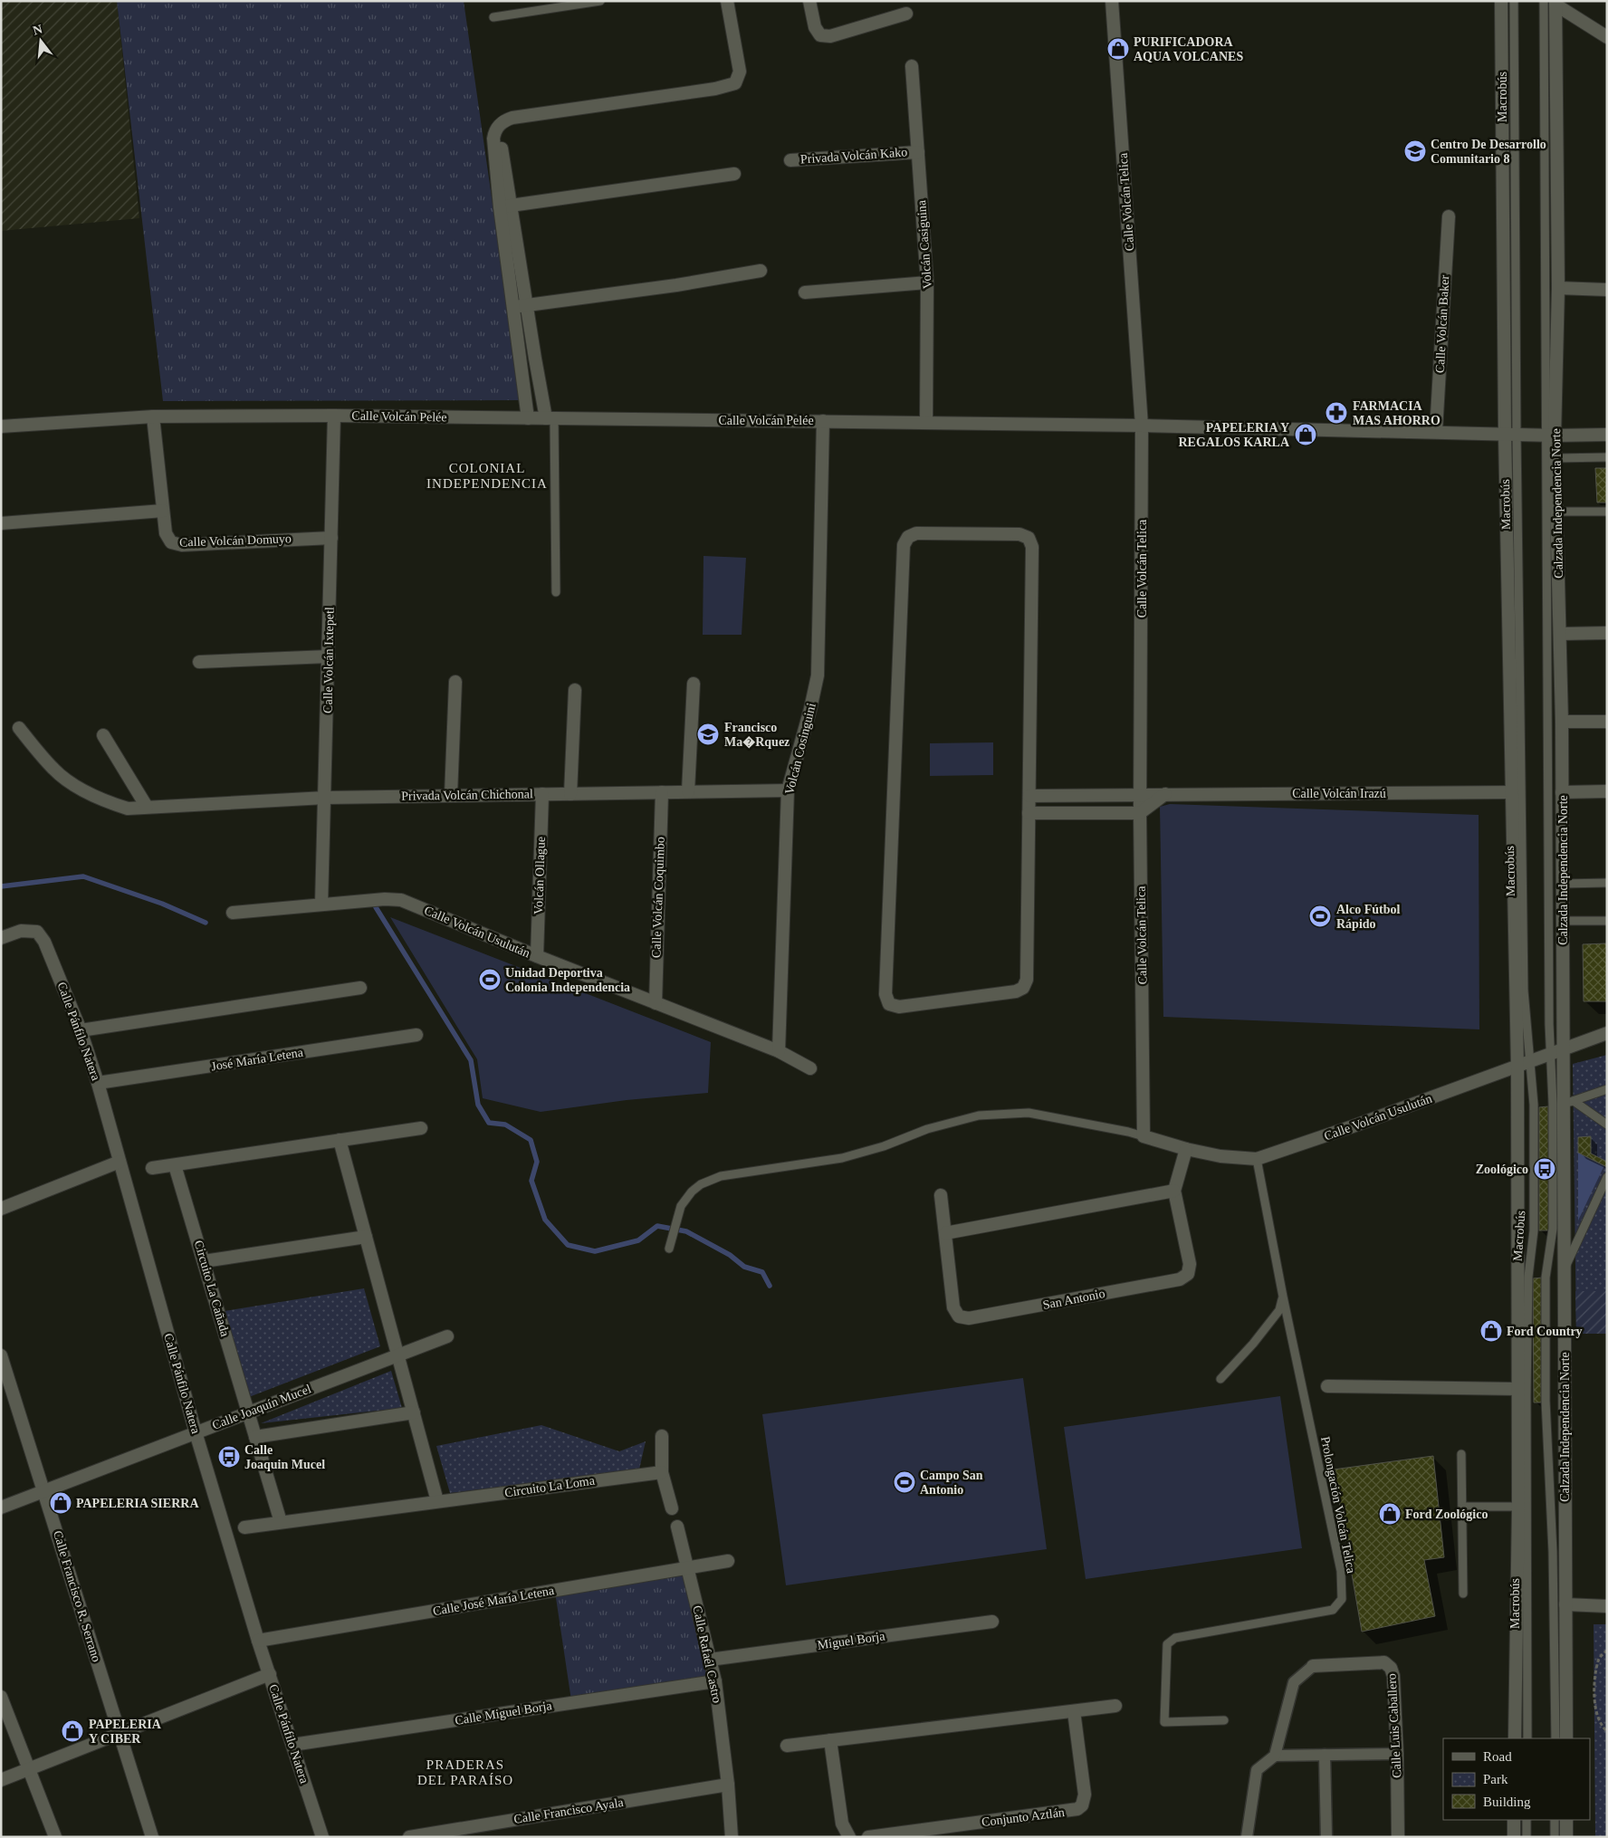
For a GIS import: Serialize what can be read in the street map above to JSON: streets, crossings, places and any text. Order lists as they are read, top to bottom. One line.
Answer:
{"streets":{"street":["Privada Volcán Kako","Calle Volcán Telica","Volcán Casiguina","Calle Volcán Baker","Calle Volcán Pelée","Calzada Independencia Norte","Calle Volcán Domuyo","Calle Volcán Ixtepetl","Volcán Cosinguini","Calle Volcán Irazú","Privada Volcán Chichonal","Volcán Ollague","Calle Volcán Coquimbo","Calle Volcán Usulután","Calle Pánfilo Natera","José María Letena","Circuito La Cañada","San Antonio","Calle Joaquín Mucel","Circuito La Loma","Calle Francisco R. Serrano","Calle José María Letena","Miguel Borja","Calle Rafaél Castro","Calle Miguel Borja","Calle Luis Caballero","Calle Francisco Ayala","Conjunto Aztlán"],"lane":["Macrobús","Prolongación Volcán Telica"]},"crossings":[["Macrobús","Calle Volcán Pelée"],["Macrobús","Calle Volcán Usulután"],["Privada Volcán Kako","Volcán Casiguina"],["Calle Volcán Telica","Calle Volcán Pelée"],["Calle Volcán Telica","Calle Volcán Irazú"],["Calle Volcán Telica","Calle Volcán Usulután"],["Volcán Casiguina","Calle Volcán Pelée"],["Calle Volcán Baker","Calle Volcán Pelée"],["Calle Volcán Pelée","Calzada Independencia Norte"],["Calle Volcán Pelée","Calle Volcán Domuyo"],["Calle Volcán Pelée","Calle Volcán Ixtepetl"],["Calle Volcán Pelée","Volcán Cosinguini"],["Calzada Independencia Norte","Calle Volcán Usulután"],["Calle Volcán Domuyo","Calle Volcán Ixtepetl"],["Calle Volcán Ixtepetl","Privada Volcán Chichonal"],["Calle Volcán Ixtepetl","Calle Volcán Usulután"],["Volcán Cosinguini","Privada Volcán Chichonal"],["Volcán Cosinguini","Calle Volcán Usulután"],["Privada Volcán Chichonal","Volcán Ollague"],["Privada Volcán Chichonal","Calle Volcán Coquimbo"],["Volcán Ollague","Calle Volcán Usulután"],["Calle Volcán Coquimbo","Calle Volcán Usulután"],["Calle Volcán Usulután","San Antonio"],["Calle Volcán Usulután","Prolongación Volcán Telica"],["Calle Pánfilo Natera","José María Letena"],["Calle Pánfilo Natera","Calle Joaquín Mucel"],["Calle Pánfilo Natera","Calle José María Letena"],["Calle Pánfilo Natera","Calle Miguel Borja"],["Circuito La Cañada","Calle Joaquín Mucel"],["Calle Joaquín Mucel","Calle Francisco R. Serrano"],["Calle José María Letena","Calle Rafaél Castro"],["Miguel Borja","Calle Rafaél Castro"],["Calle Rafaél Castro","Calle Miguel Borja"],["Calle Rafaél Castro","Calle Francisco Ayala"]],"districts":["COLONIAL INDEPENDENCIA","PRADERAS DEL PARAÍSO"],"places":{"shop":["PURIFICADORA AQUA VOLCANES","PAPELERIA Y REGALOS KARLA","Ford Country","PAPELERIA SIERRA","Ford Zoológico","PAPELERIA Y CIBER"],"school or university":["Centro De Desarrollo Comunitario 8","Francisco Ma�Rquez"],"pharmacy":["FARMACIA MAS AHORRO"],"sports":["Alco Fútbol Rápido","Unidad Deportiva Colonia Independencia","Campo San Antonio"],"bus stop":["Zoológico","Calle Joaquin Mucel"]},"legend":["Road","Park","Building"],"north":"top"}
